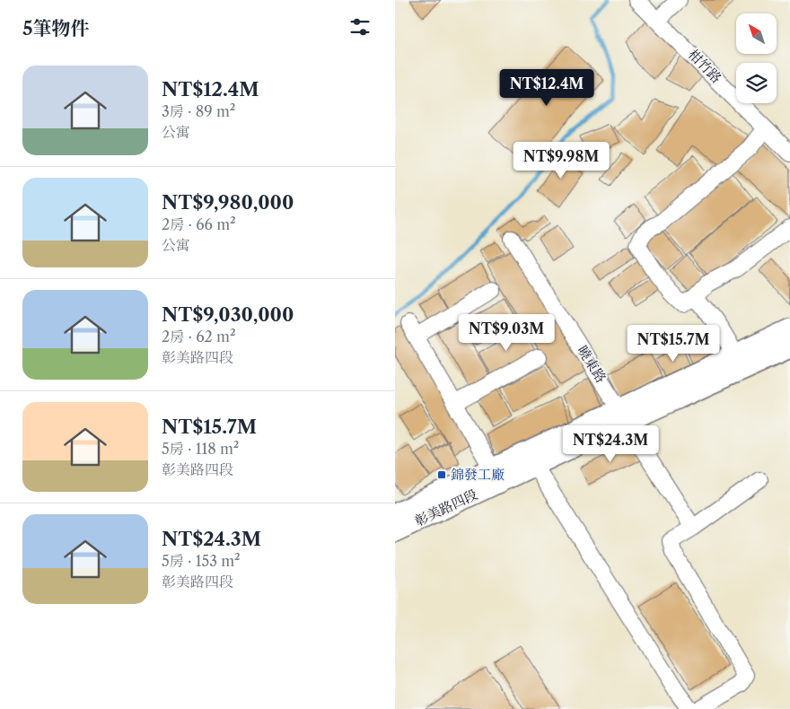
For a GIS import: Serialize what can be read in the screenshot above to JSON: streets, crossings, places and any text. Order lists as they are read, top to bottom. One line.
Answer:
{"streets":{"main road":["彰美路四段"],"street":["柑竹路","曉東路"]},"crossings":[["曉東路","彰美路四段"]],"places":{"transit":["錦發工廠"]},"north":"top left","page":{"heading":"5筆物件","list":[{"name":"NT$12.4M","note":"3房 · 89 m² · 公寓"},{"name":"NT$9,980,000","note":"2房 · 66 m² · 公寓"},{"name":"NT$9,030,000","note":"2房 · 62 m² · 彰美路四段"},{"name":"NT$15.7M","note":"5房 · 118 m² · 彰美路四段"},{"name":"NT$24.3M","note":"5房 · 153 m² · 彰美路四段"}],"price":["NT$12.4M","NT$9.98M","NT$9.03M","NT$15.7M","NT$24.3M"]}}
